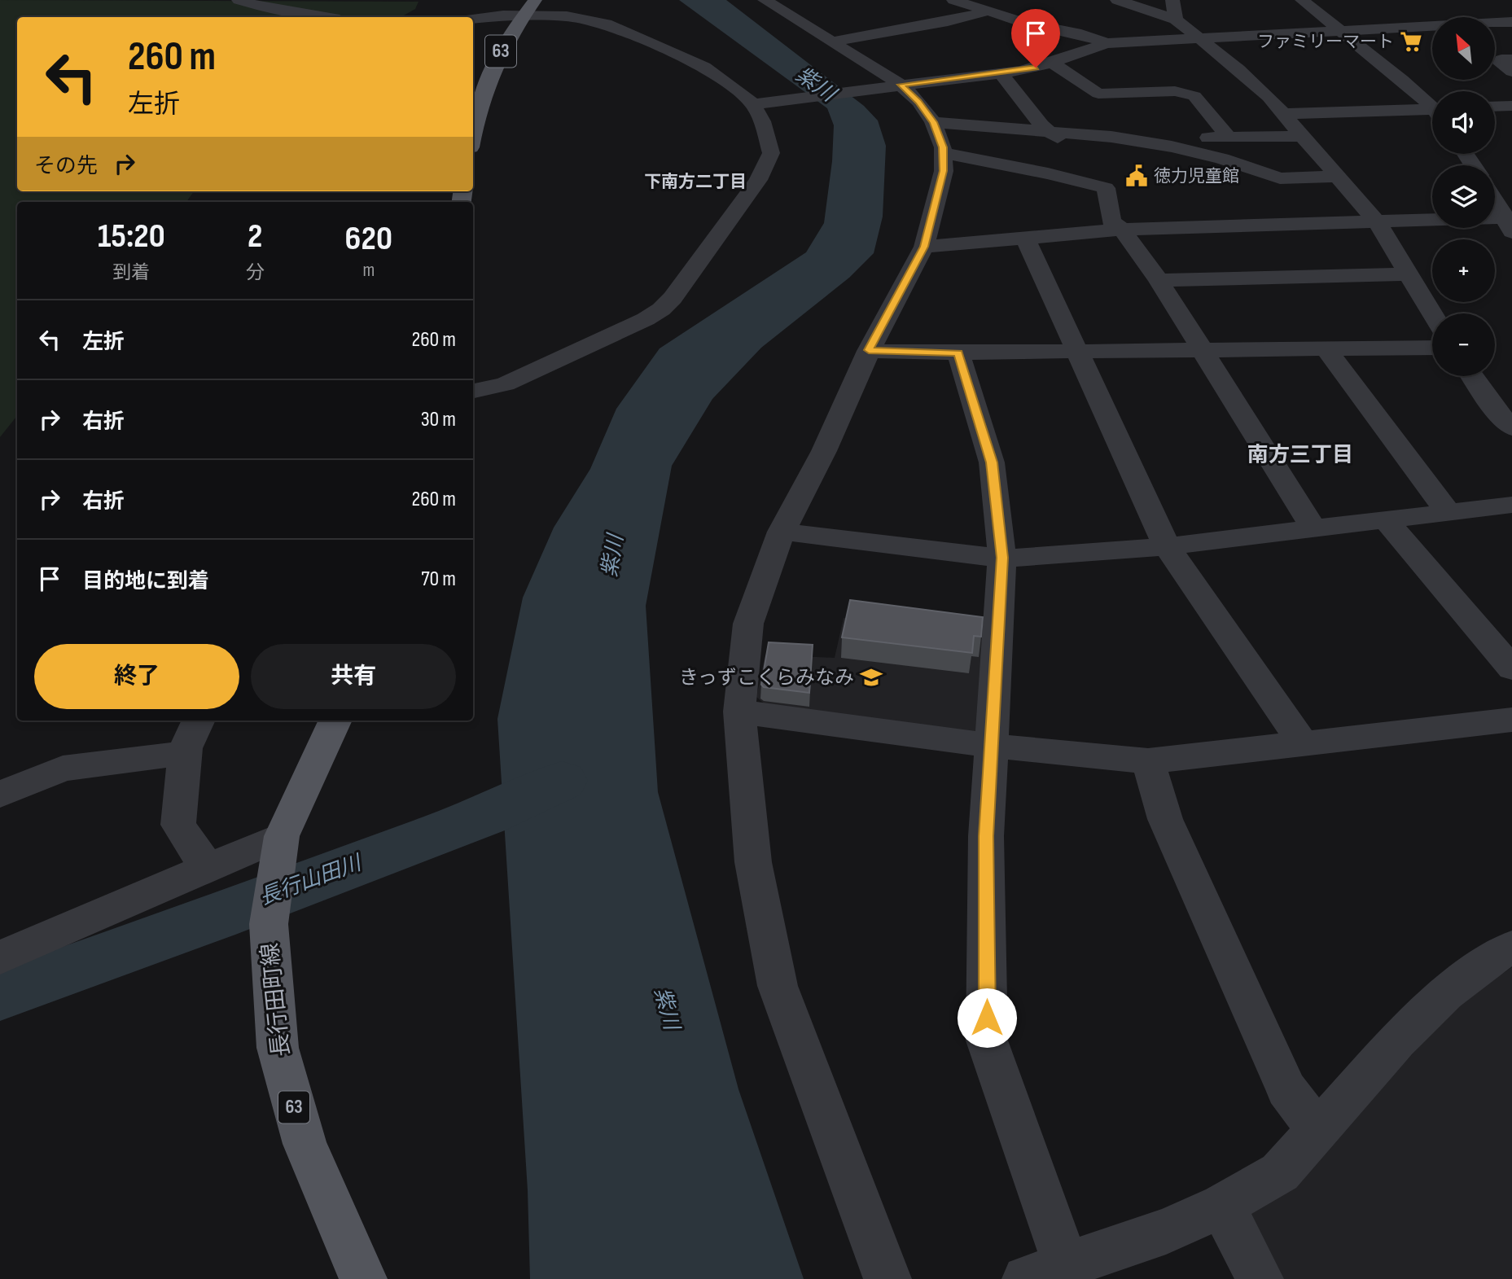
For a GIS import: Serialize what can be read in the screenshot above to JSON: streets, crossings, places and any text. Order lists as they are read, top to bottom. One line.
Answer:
{"streets":{"main road":["63","長行田町線"]},"districts":["下南方二丁目","南方三丁目"],"water":["紫川","長行山田川"],"places":{"supermarket":["ファミリーマート"],"public building":["徳力児童館"],"school or university":["きっずこくらみなみ"]},"north":"top left","page":{"map_buttons":["+","−"],"turn":["260 m","左折"],"then":"その先","eta":["15:20","到着","2","分","620","m"],"list":[{"name":"左折","value":"260 m"},{"name":"右折","value":"30 m"},{"name":"右折","value":"260 m"},{"name":"目的地に到着","value":"70 m"}],"buttons":["終了","共有"]}}
